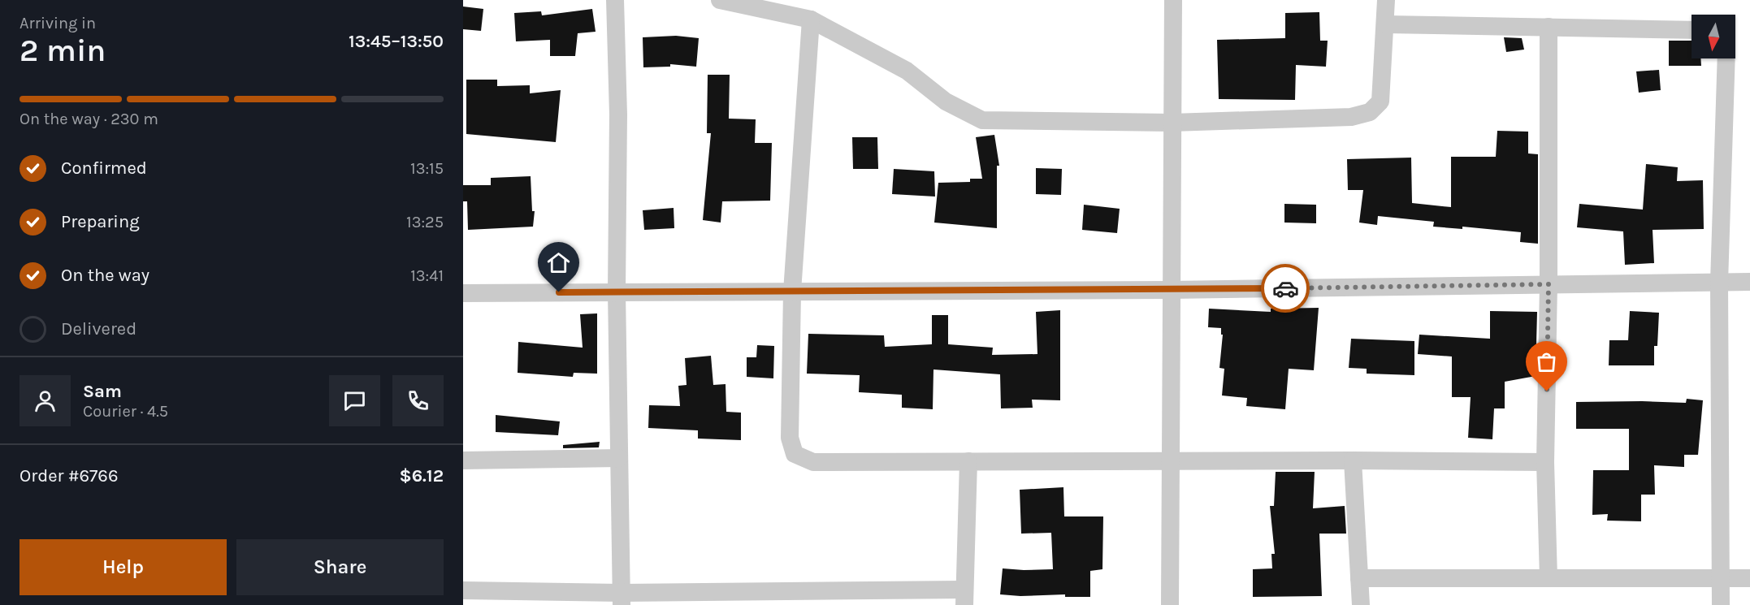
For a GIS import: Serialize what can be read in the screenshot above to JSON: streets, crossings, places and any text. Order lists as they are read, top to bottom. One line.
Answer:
{"north":"bottom","page":{"heading":["2 min","Arriving in","13:45–13:50"],"panel":["Sam","Courier · 4.5","Order #6766","$6.12"],"bar":"On the way · 230 m","list":[["Confirmed","13:15"],["Preparing","13:25"],["On the way","13:41"],"Delivered"],"buttons":["Help","Share"]}}
